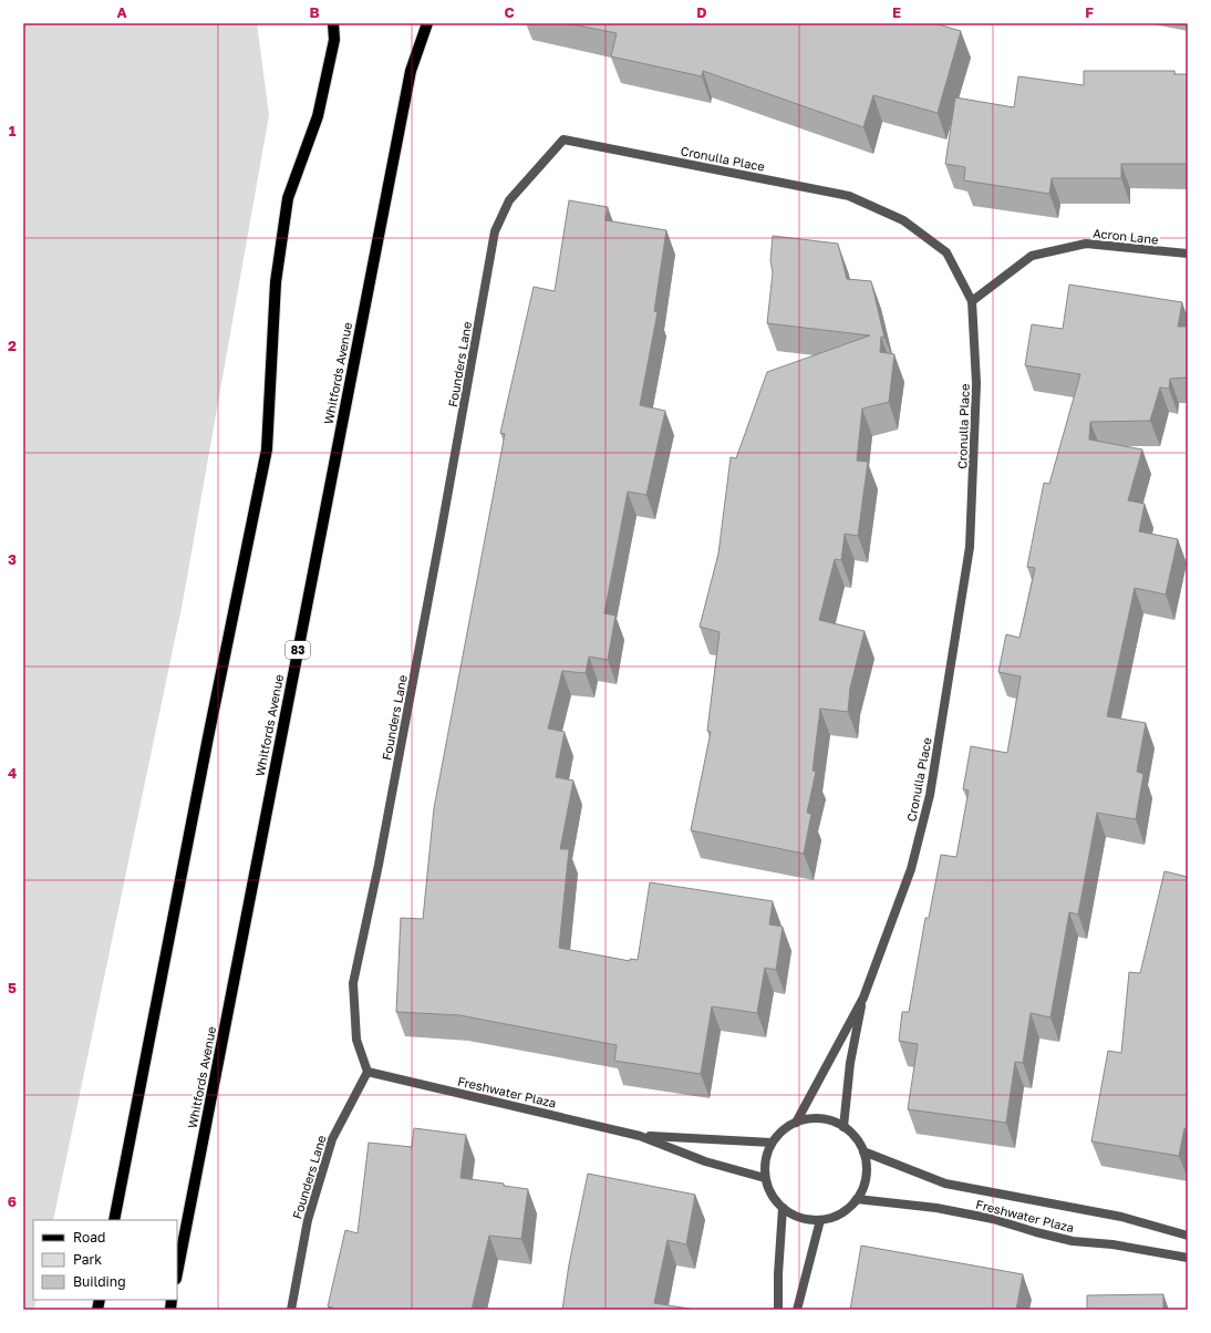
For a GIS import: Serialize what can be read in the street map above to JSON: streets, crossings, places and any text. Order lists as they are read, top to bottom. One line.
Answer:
{"streets":{"main road":["Whitfords Avenue","83"],"street":["Cronulla Place","Acron Lane","Founders Lane","Freshwater Plaza"]},"crossings":[["Cronulla Place","Acron Lane"],["Cronulla Place","Founders Lane"],["Cronulla Place","Freshwater Plaza"],["Founders Lane","Freshwater Plaza"]],"legend":["Road","Park","Building"],"grid":{"columns":["A","B","C","D","E","F"],"rows":["1","2","3","4","5","6"]}}
